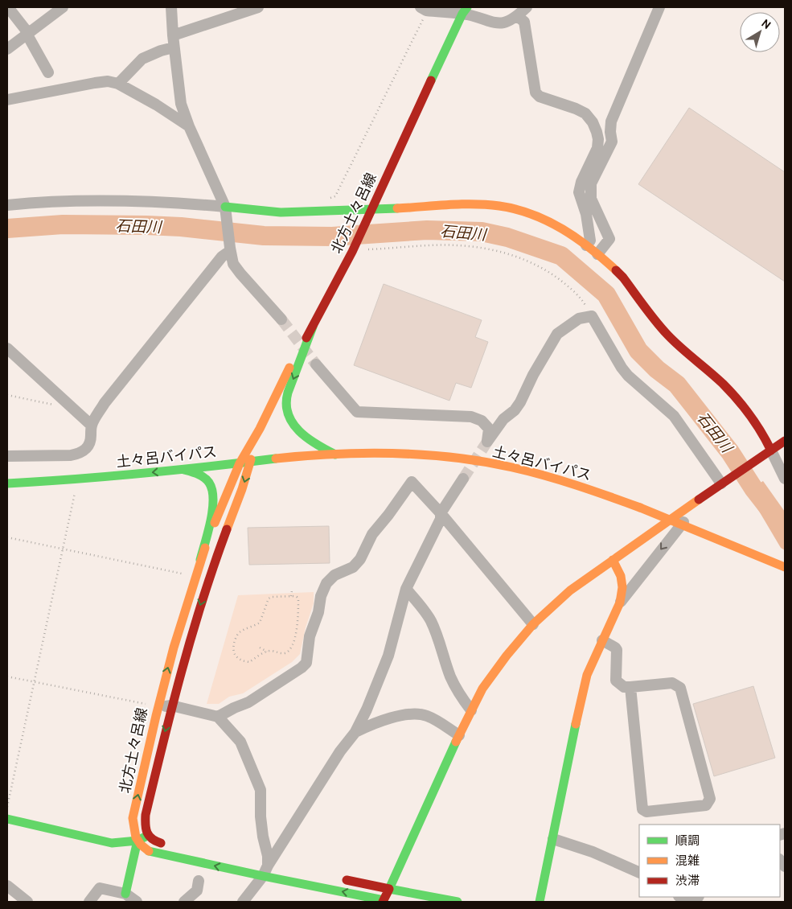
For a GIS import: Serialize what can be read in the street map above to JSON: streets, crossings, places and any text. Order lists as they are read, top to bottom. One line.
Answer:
{"streets":{"main road":["北方土々呂線","土々呂バイパス"]},"crossings":[["北方土々呂線","土々呂バイパス"]],"water":["石田川"],"legend":["順調","混雑","渋滞"],"north":"top right"}
